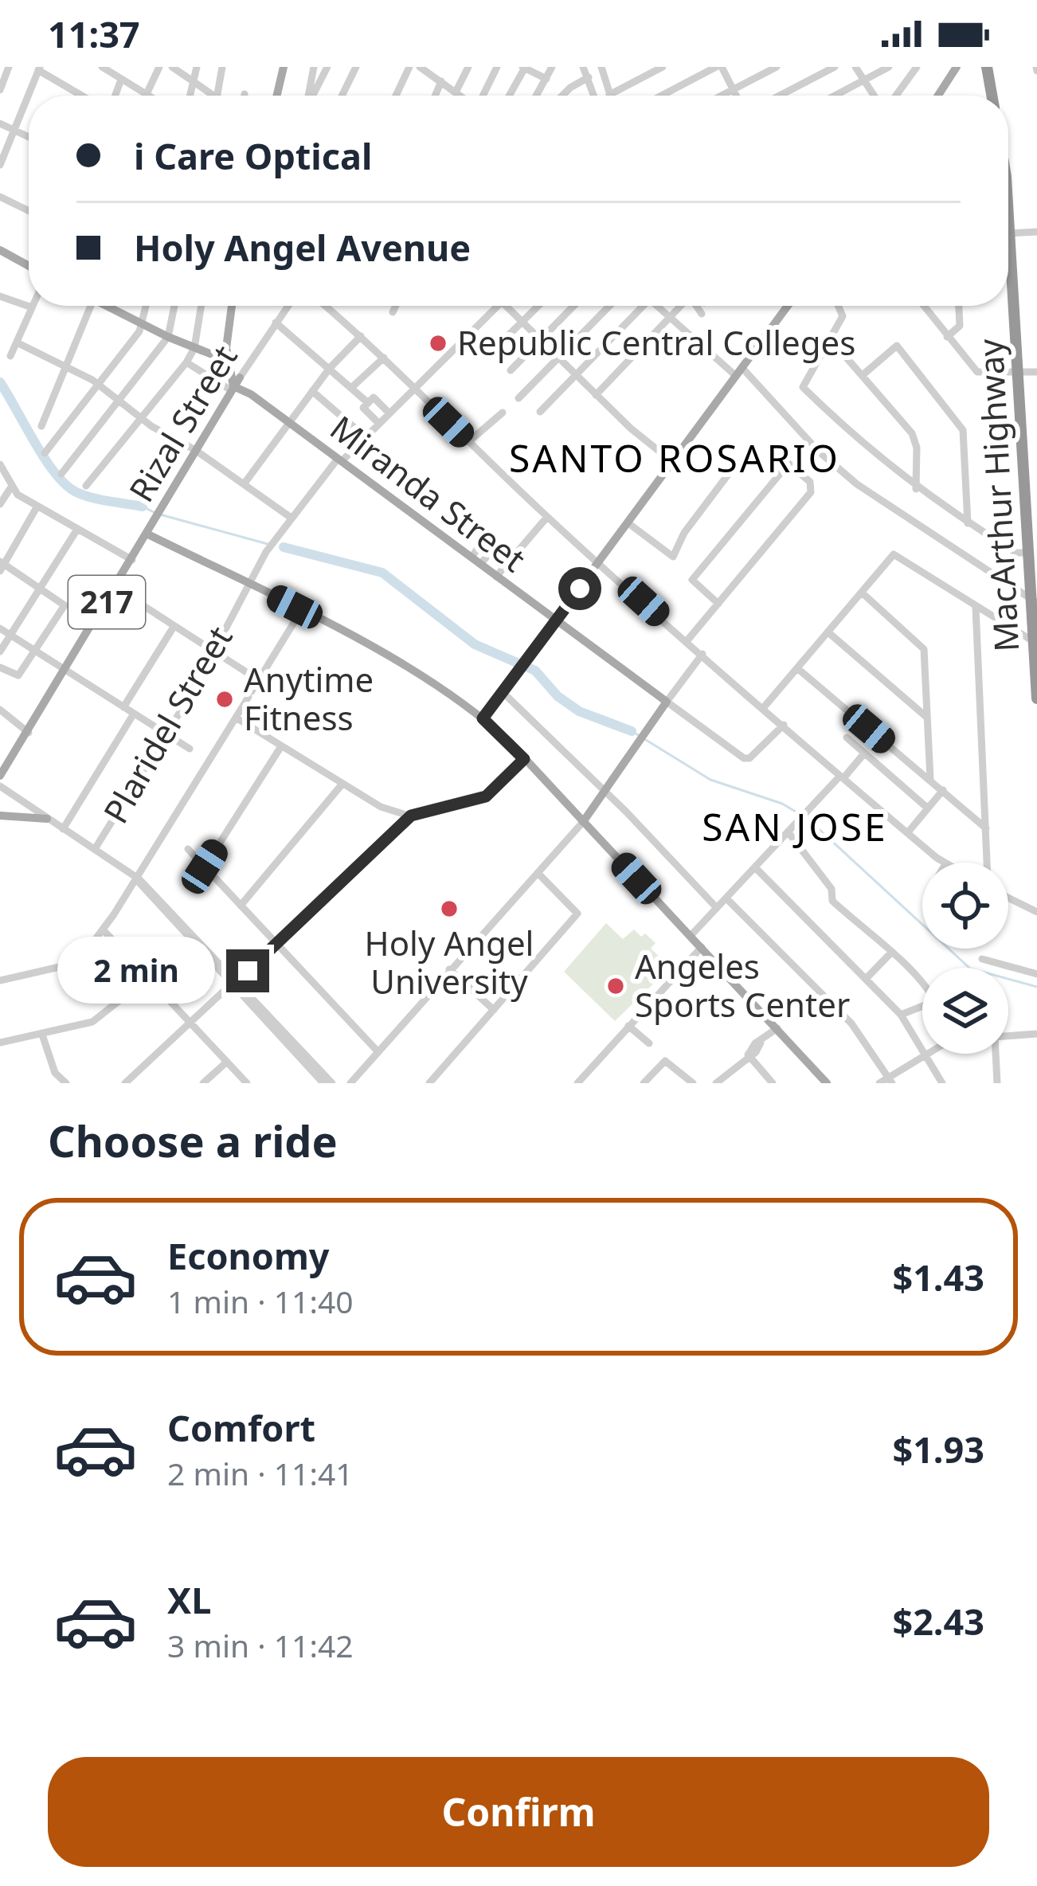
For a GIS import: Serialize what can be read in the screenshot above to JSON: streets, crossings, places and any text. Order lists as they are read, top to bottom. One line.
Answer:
{"streets":{"highway":["MacArthur Highway"],"main road":["Rizal Street","Miranda Street","217"],"street":["Plaridel Street"]},"crossings":[["Rizal Street","Miranda Street"],["Rizal Street","217"],["Miranda Street","Plaridel Street"],["217","Plaridel Street"]],"districts":["SANTO ROSARIO","SAN JOSE"],"places":["Republic Central Colleges","Anytime Fitness","Holy Angel University","Angeles Sports Center"],"page":{"status":"11:37","banner":["i Care Optical","Holy Angel Avenue"],"bubble":"2 min","heading":"Choose a ride","list":[{"name":"Economy","note":"1 min · 11:40","value":"$1.43"},{"name":"Comfort","note":"2 min · 11:41","value":"$1.93"},{"name":"XL","note":"3 min · 11:42","value":"$2.43"}],"buttons":"Confirm"}}
